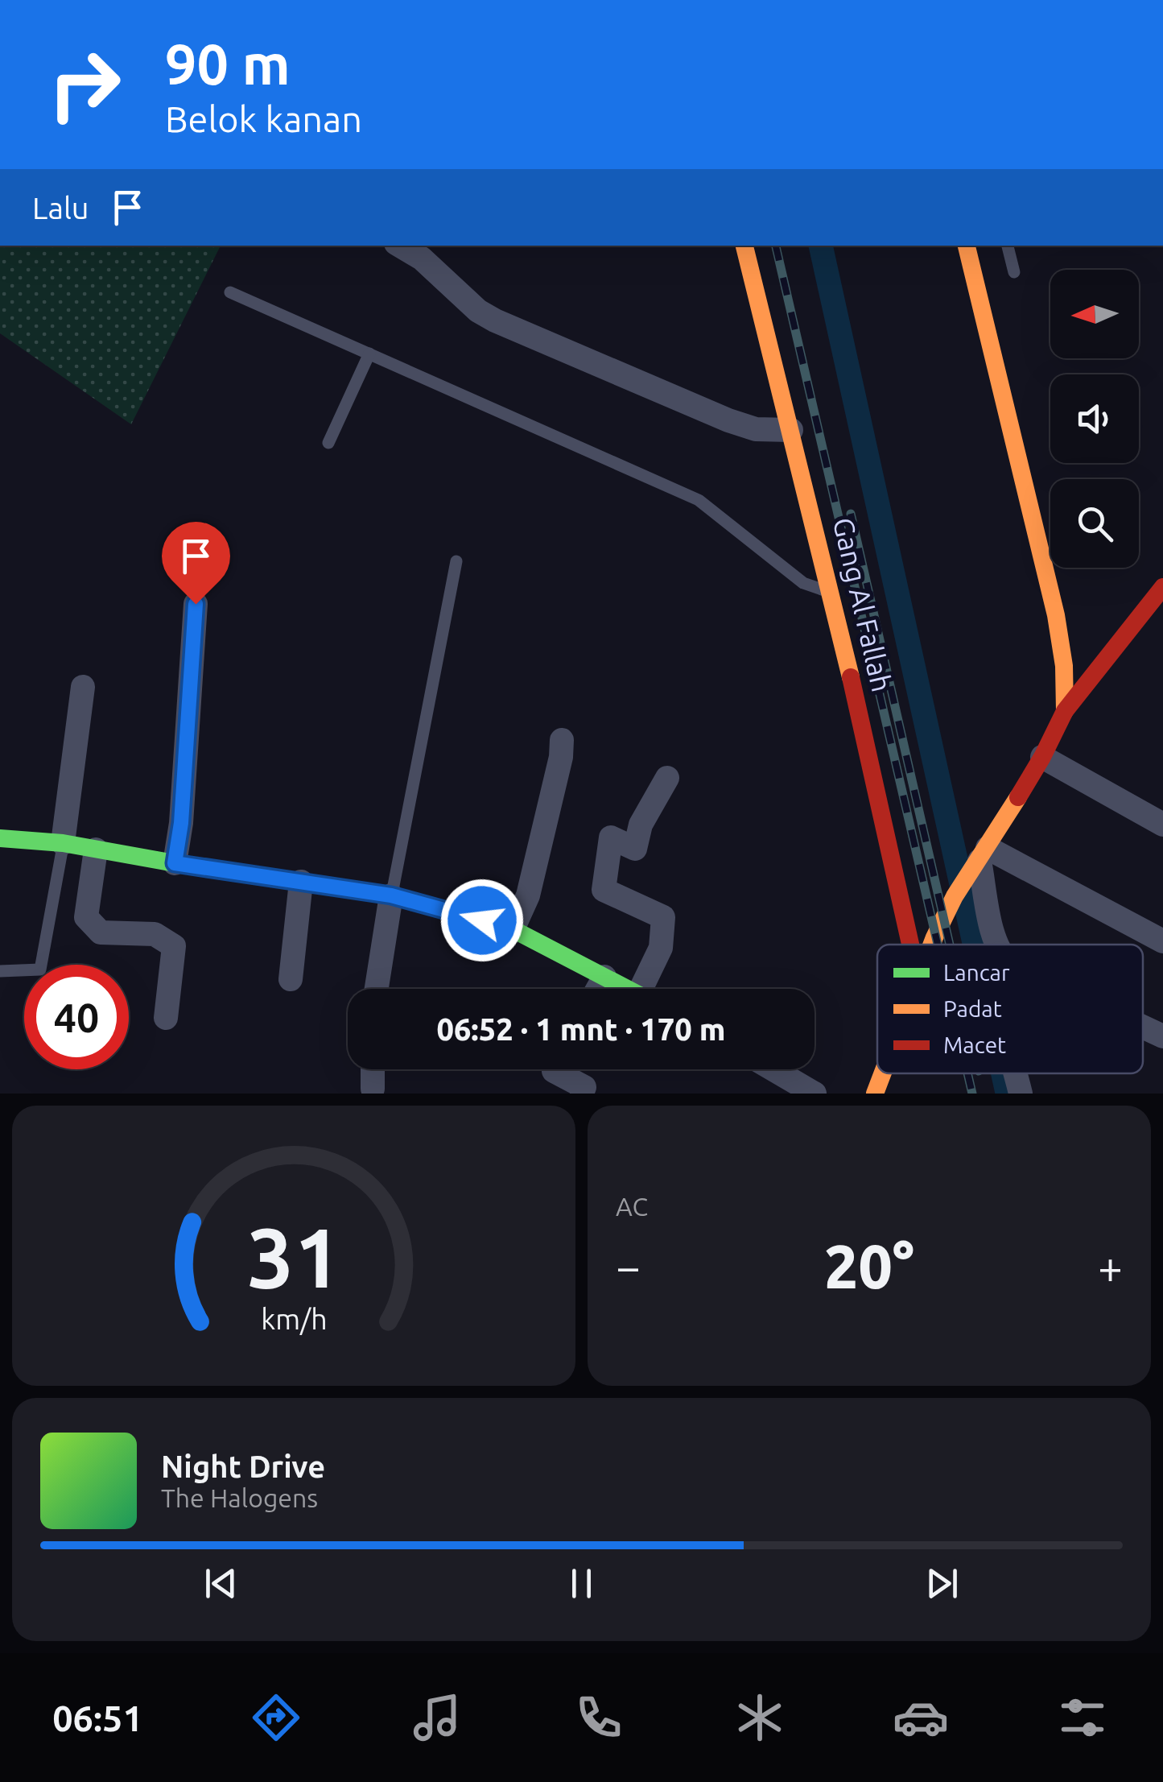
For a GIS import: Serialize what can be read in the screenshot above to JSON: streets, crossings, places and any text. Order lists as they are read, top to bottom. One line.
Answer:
{"streets":{"street":["Gang Al Fallah"]},"legend":["Lancar","Padat","Macet"],"north":"left","page":{"turn":["90 m","Belok kanan"],"then":"Lalu","limit":"40","trip":"06:52 · 1 mnt · 170 m","tile":"AC","heat":["−","20°","+"],"song":["Night Drive","The Halogens"],"tabs":"06:51","gauge":["31","km/h"]}}
